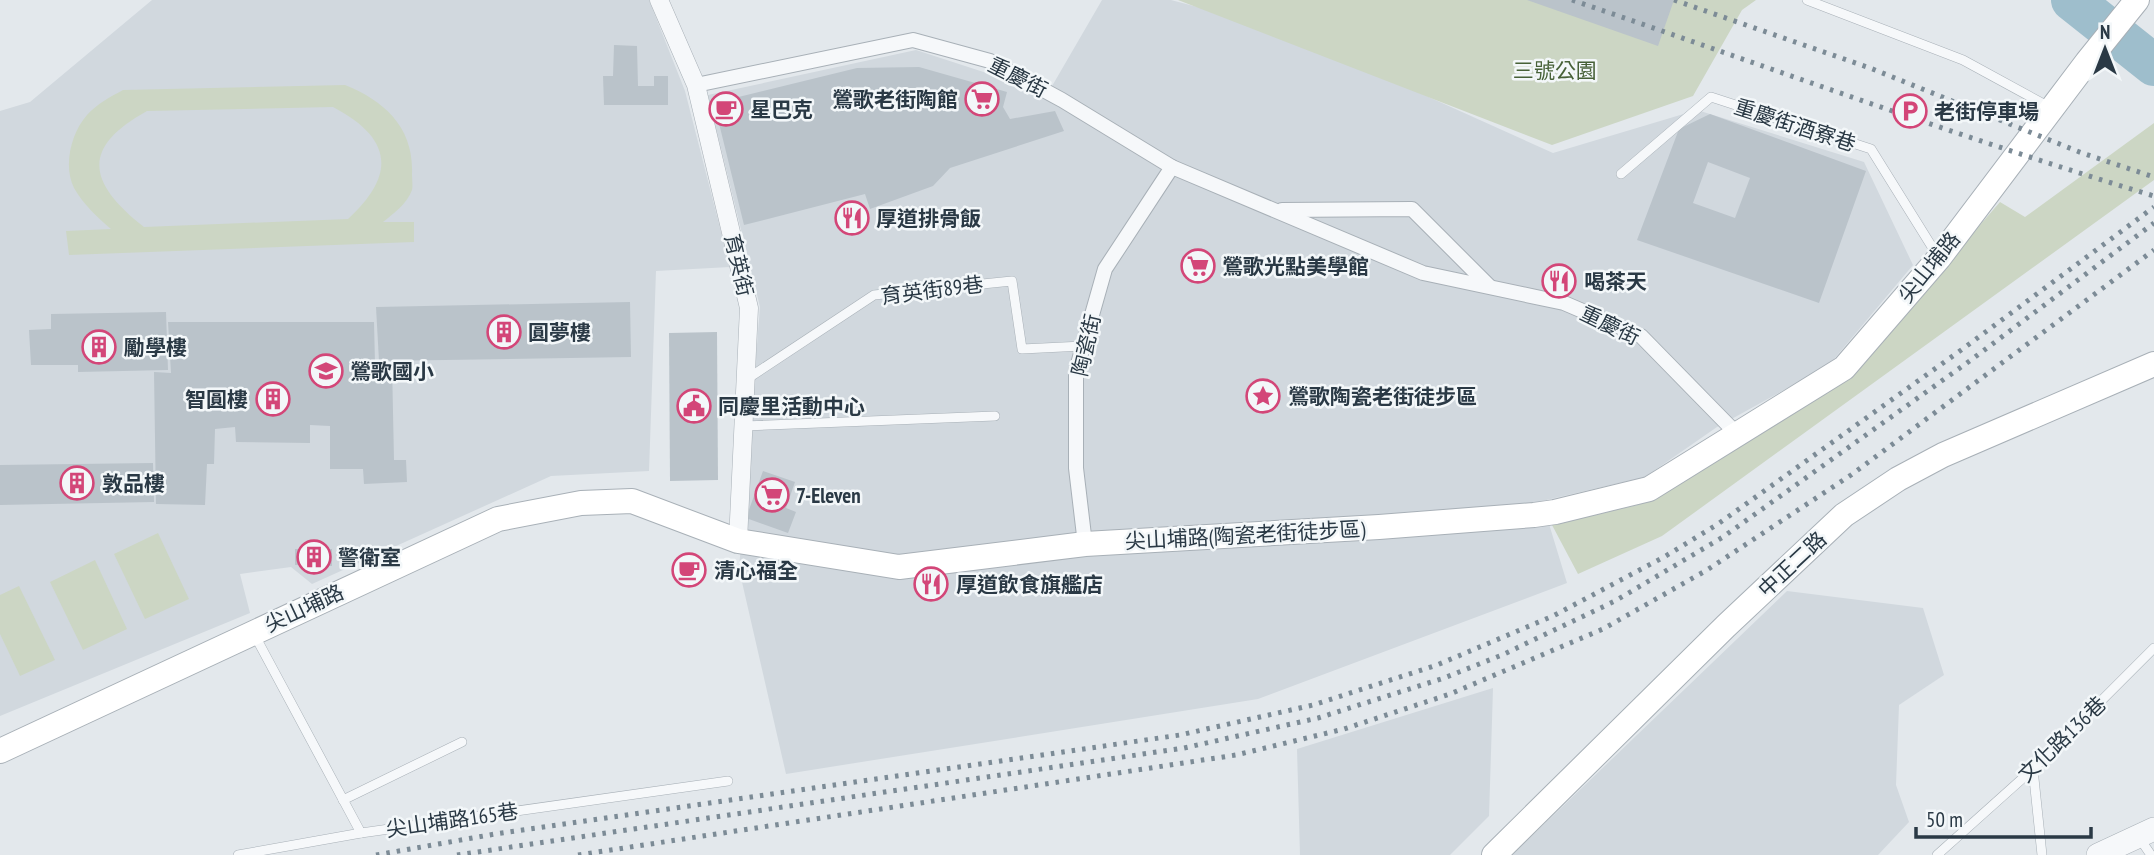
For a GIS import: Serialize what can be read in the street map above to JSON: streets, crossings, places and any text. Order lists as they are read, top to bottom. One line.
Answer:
{"streets":{"main road":["尖山埔路","尖山埔路(陶瓷老街徒步區)","中正二路"],"street":["重慶街","育英街","陶瓷街"],"lane":["重慶街酒寮巷","育英街89巷","文化路136巷","尖山埔路165巷"]},"crossings":[["重慶街","育英街"],["重慶街","尖山埔路"],["重慶街","陶瓷街"],["重慶街","尖山埔路(陶瓷老街徒步區)"],["重慶街酒寮巷","尖山埔路"],["育英街","尖山埔路"],["育英街","育英街89巷"],["育英街","尖山埔路(陶瓷老街徒步區)"],["尖山埔路","尖山埔路(陶瓷老街徒步區)"],["尖山埔路","尖山埔路165巷"],["育英街89巷","陶瓷街"],["陶瓷街","尖山埔路(陶瓷老街徒步區)"]],"parks":["三號公園"],"places":{"supermarket":["鶯歌老街陶館","鶯歌光點美學館","7-Eleven"],"cafe":["星巴克","清心福全"],"parking":["老街停車場"],"restaurant":["厚道排骨飯","喝茶天","厚道飲食旗艦店"],"building":["圓夢樓","勵學樓","智圓樓","敦品樓","警衛室"],"school or university":["鶯歌國小"],"place":["鶯歌陶瓷老街徒步區"],"public building":["同慶里活動中心"]},"scale_bar":"50 m","north":"top"}
